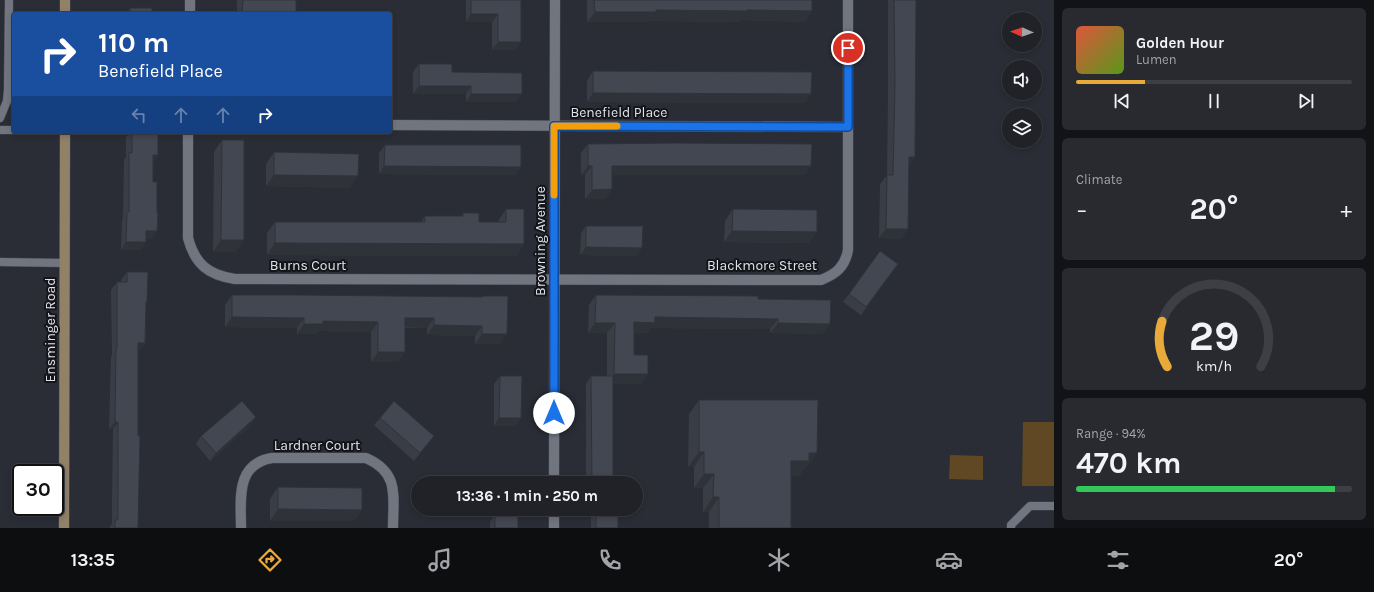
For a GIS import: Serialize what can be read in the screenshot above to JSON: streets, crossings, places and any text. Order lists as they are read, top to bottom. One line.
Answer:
{"streets":{"street":["Benefield Place","Browning Avenue","Burns Court","Blackmore Street","Ensminger Road","Lardner Court"]},"crossings":[["Benefield Place","Browning Avenue"],["Benefield Place","Blackmore Street"],["Browning Avenue","Burns Court"],["Browning Avenue","Blackmore Street"],["Burns Court","Blackmore Street"]],"north":"left","page":{"turn":["110 m","Benefield Place"],"song":["Golden Hour","Lumen"],"tile":["Climate",["Range · 94%","470 km"]],"heat":["−","20°","+"],"limit":"30","trip":"13:36 · 1 min · 250 m","tabs":["13:35","20°"],"gauge":["29","km/h"]}}
